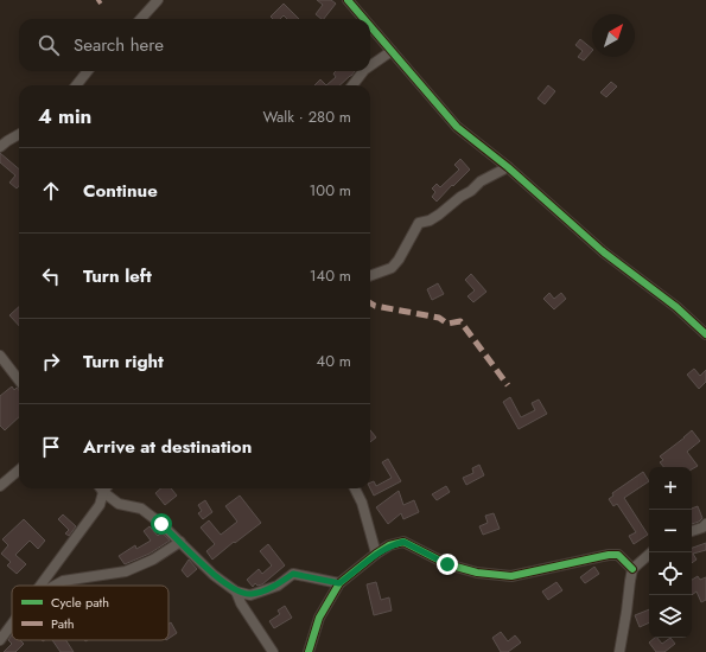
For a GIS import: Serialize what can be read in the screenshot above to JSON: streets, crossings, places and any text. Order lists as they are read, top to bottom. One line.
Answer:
{"legend":["Cycle path","Path"],"north":"top right","page":{"search":"Search here","heading":["4 min","Walk · 280 m"],"list":[["Continue","100 m"],["Turn left","140 m"],["Turn right","40 m"],"Arrive at destination"],"map_buttons":["+","−"]}}
